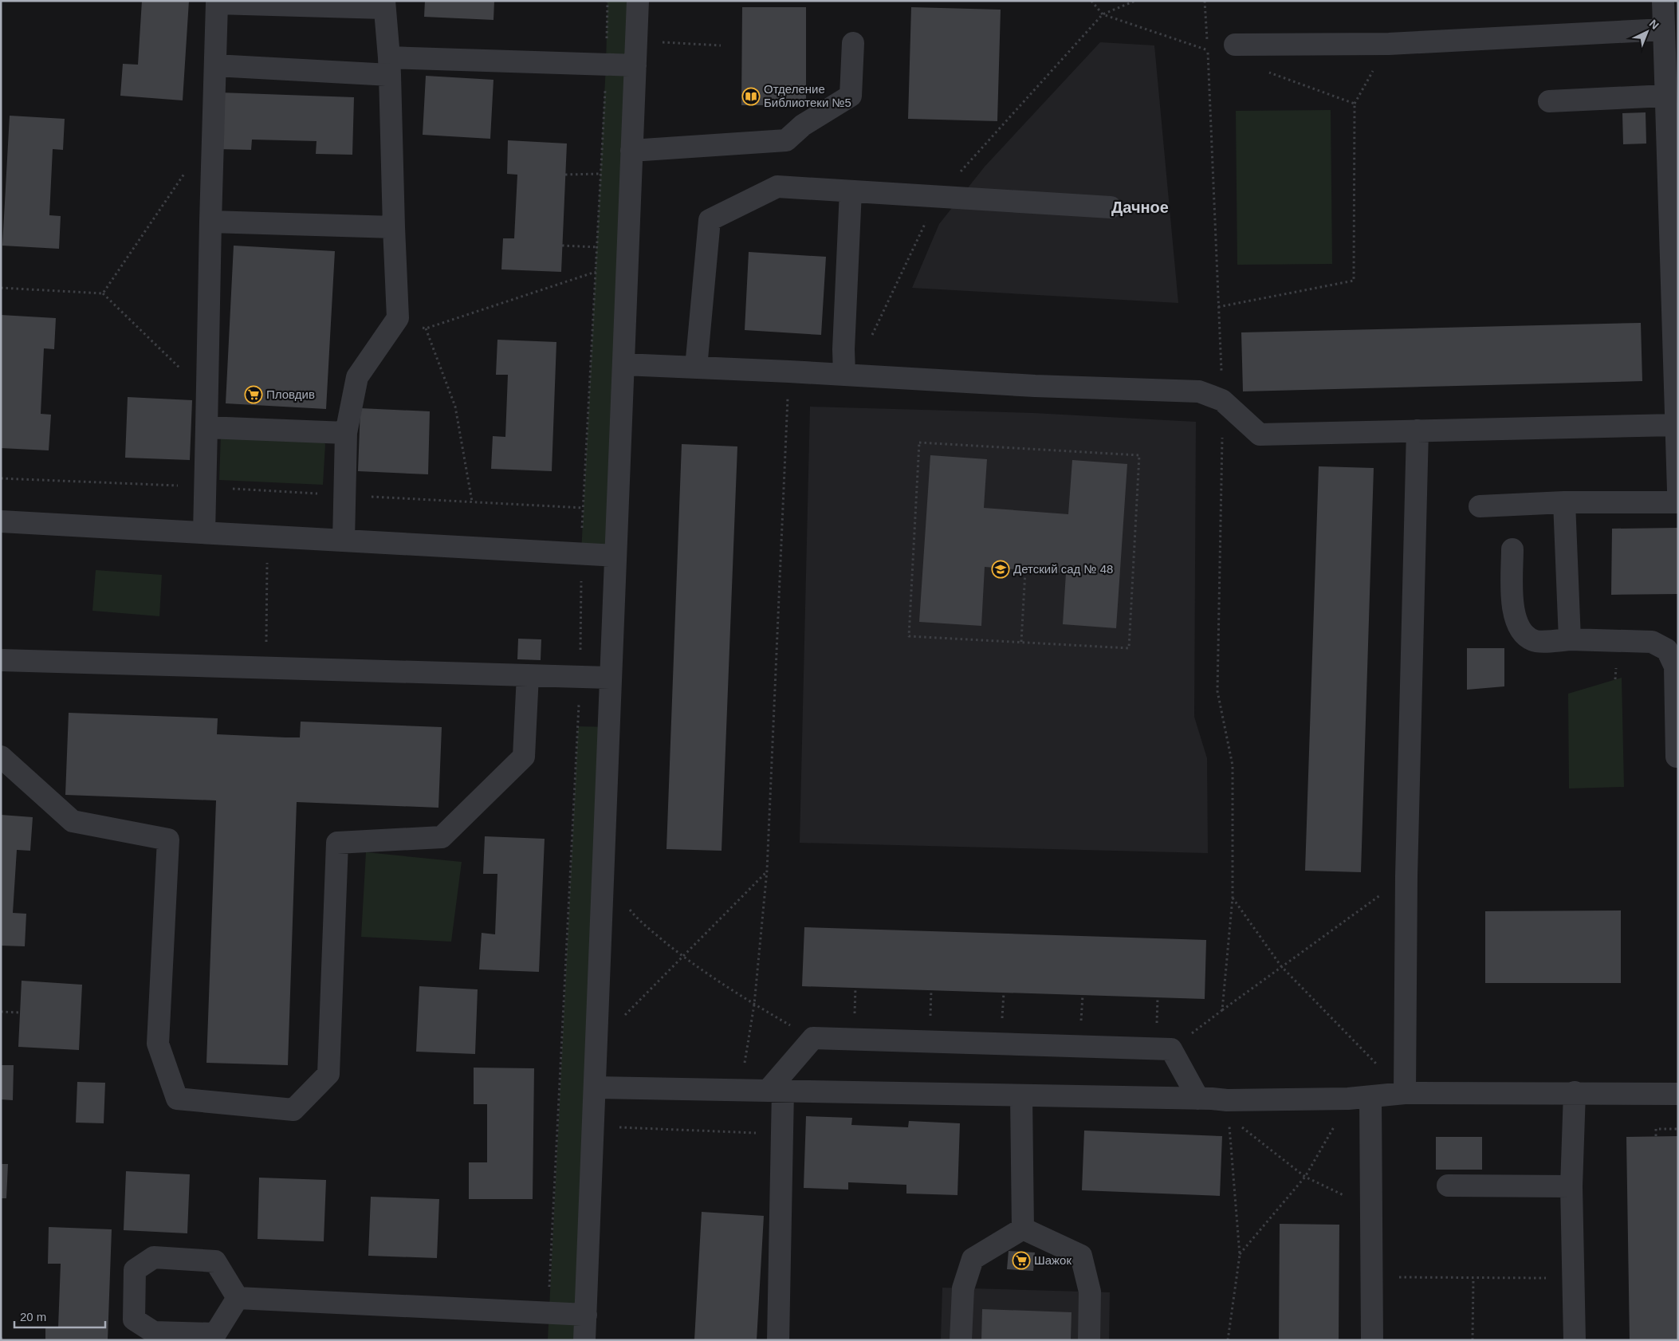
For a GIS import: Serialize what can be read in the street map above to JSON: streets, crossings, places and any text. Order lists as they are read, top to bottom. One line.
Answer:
{"districts":["Дачное"],"places":{"library":["Отделение Библиотеки №5"],"supermarket":["Пловдив","Шажок"],"school or university":["Детский сад № 48"]},"scale_bar":"20 m","north":"top right"}
